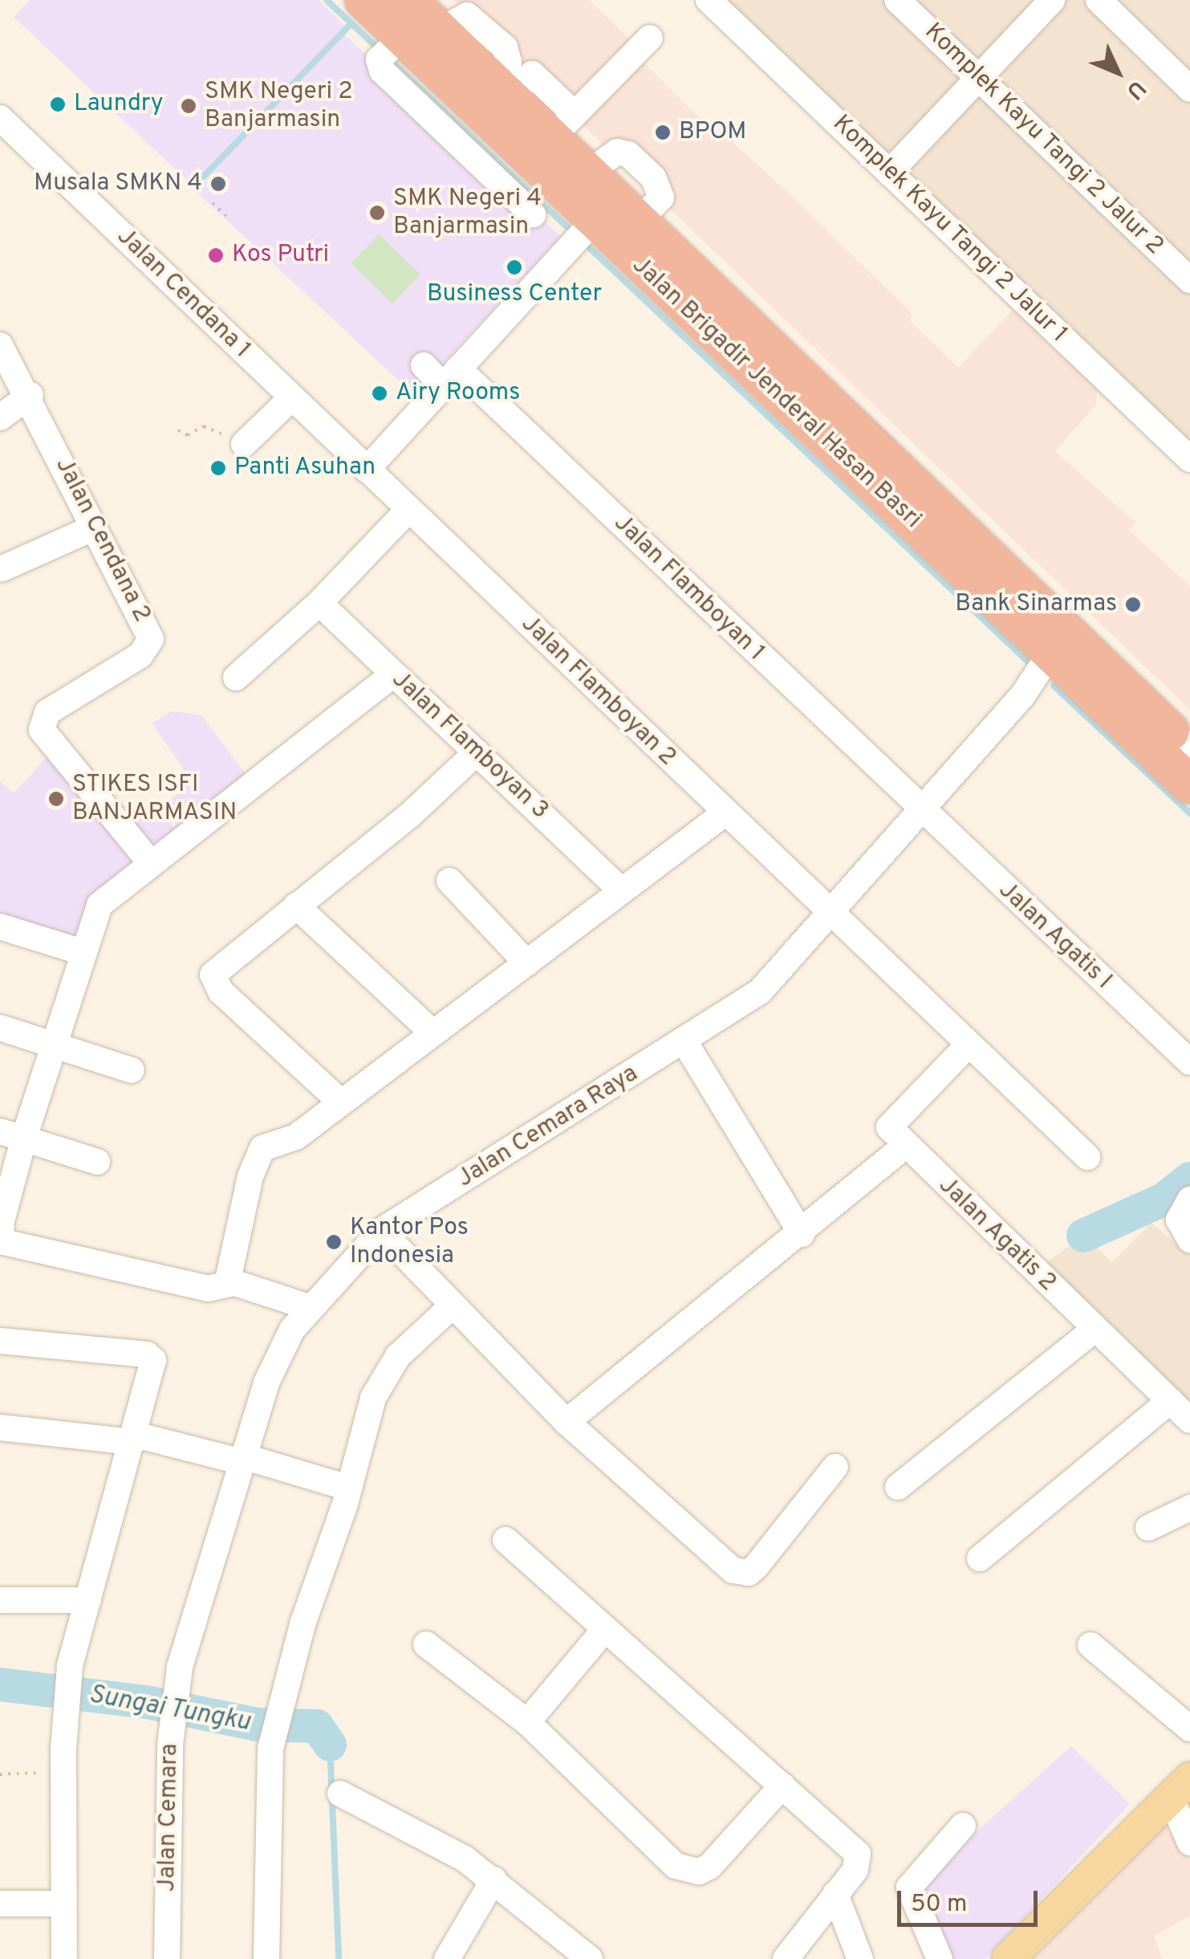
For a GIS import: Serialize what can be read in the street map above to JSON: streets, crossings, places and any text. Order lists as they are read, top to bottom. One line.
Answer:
{"streets":{"highway":["Jalan Brigadir Jenderal Hasan Basri"],"street":["Komplek Kayu Tangi 2 Jalur 2","Komplek Kayu Tangi 2 Jalur 1","Jalan Cendana 1","Jalan Cendana 2","Jalan Flamboyan 1","Jalan Flamboyan 2","Jalan Flamboyan 3","Jalan Agatis I","Jalan Cemara Raya","Jalan Agatis 2","Jalan Cemara"]},"crossings":[["Jalan Cendana 1","Jalan Flamboyan 2"],["Jalan Brigadir Jenderal Hasan Basri","Jalan Cemara Raya"],["Jalan Flamboyan 1","Jalan Agatis I"],["Jalan Flamboyan 1","Jalan Cemara Raya"],["Jalan Flamboyan 2","Jalan Cemara Raya"],["Jalan Agatis I","Jalan Cemara Raya"],["Jalan Cemara Raya","Jalan Cemara"]],"water":["Sungai Tungku"],"places":["Laundry","SMK Negeri 2 Banjarmasin","BPOM","Musala SMKN 4","SMK Negeri 4 Banjarmasin","Kos Putri","Business Center","Airy Rooms","Panti Asuhan","Bank Sinarmas","STIKES ISFI BANJARMASIN","Kantor Pos Indonesia"],"scale_bar":"50 m","north":"bottom right"}
